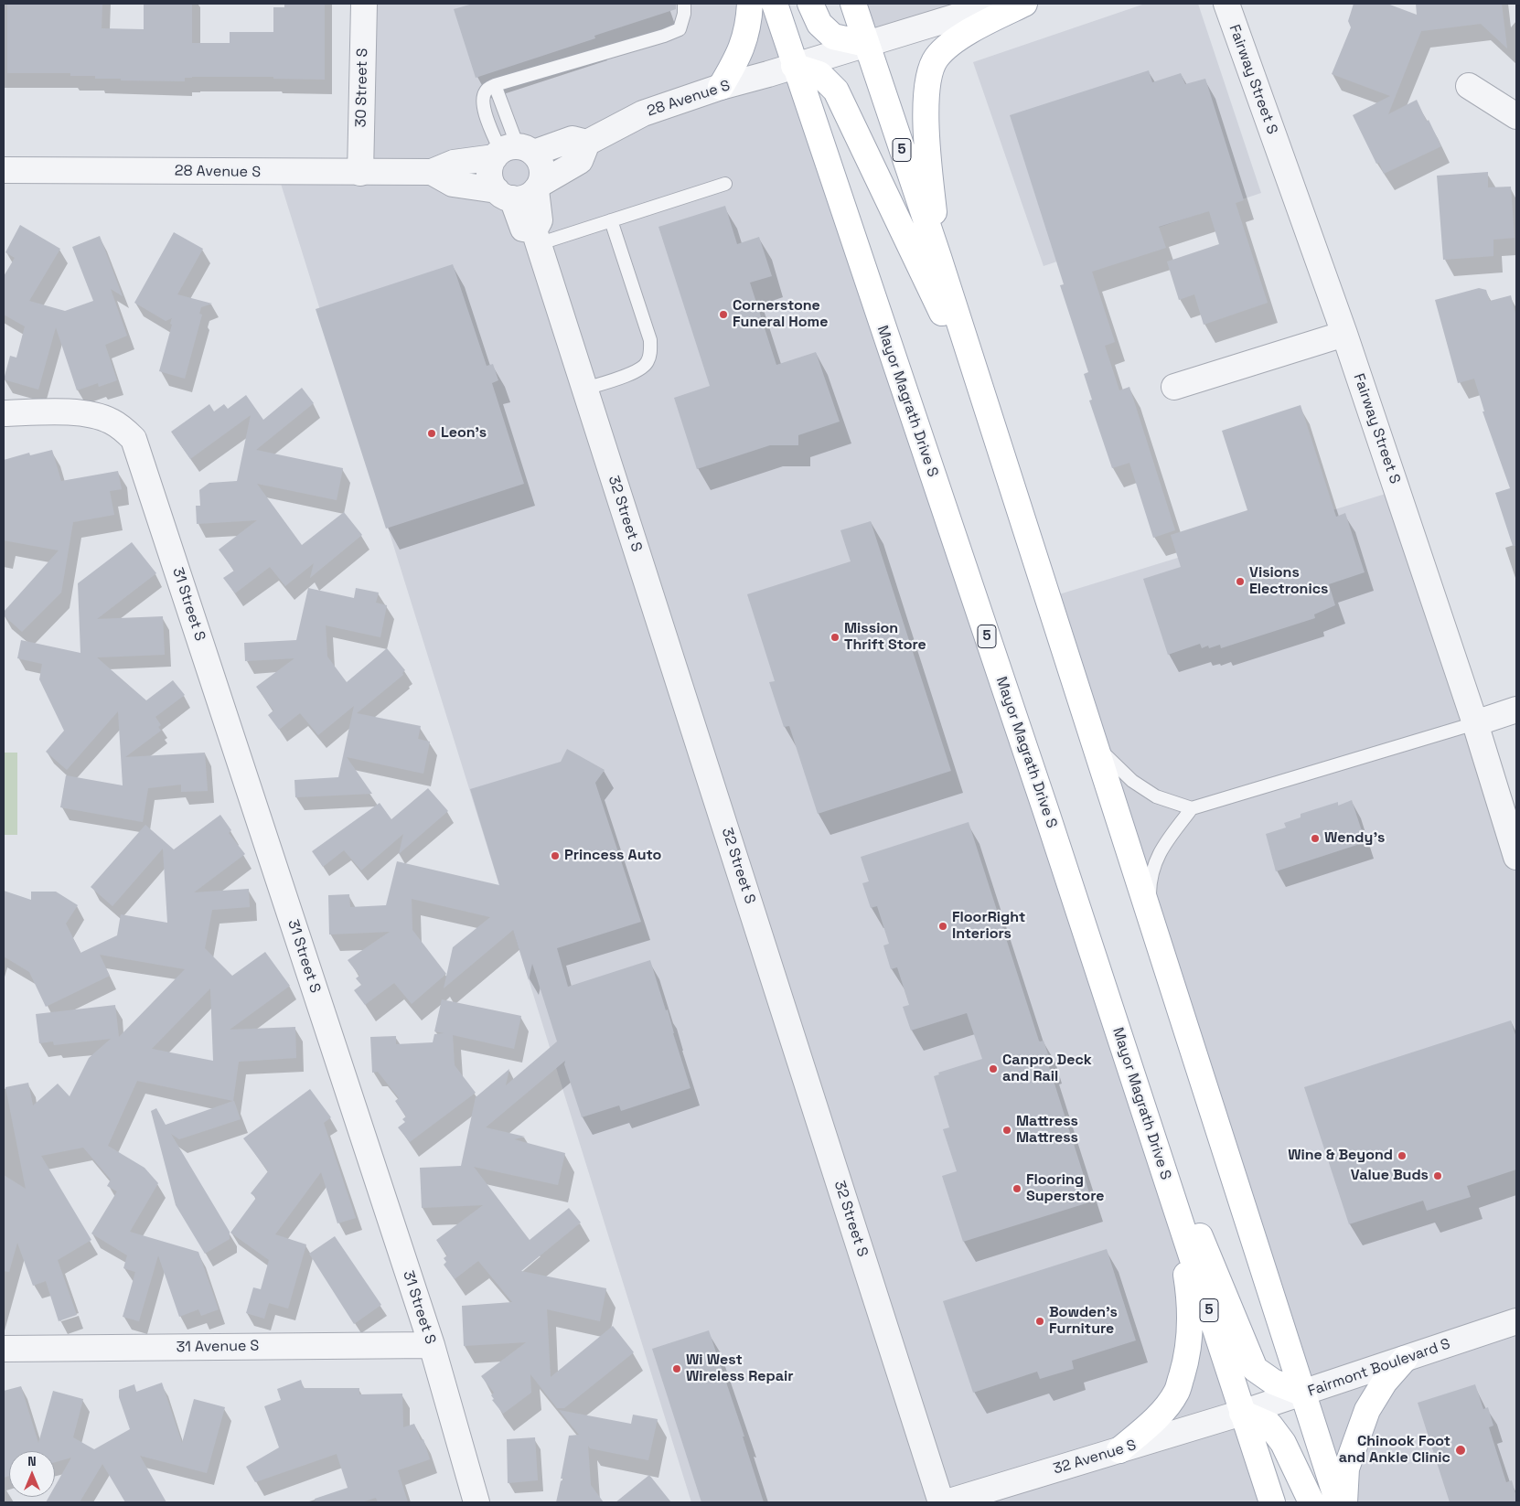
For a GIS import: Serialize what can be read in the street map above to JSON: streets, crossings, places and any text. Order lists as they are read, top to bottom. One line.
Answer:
{"streets":{"main road":["5","Mayor Magrath Drive S"],"street":["Fairway Street S","30 Street S","28 Avenue S","32 Street S","31 Street S","31 Avenue S","Fairmont Boulevard S","32 Avenue S"]},"crossings":[["30 Street S","28 Avenue S"],["28 Avenue S","Mayor Magrath Drive S"],["28 Avenue S","32 Street S"],["5","Fairmont Boulevard S"],["Mayor Magrath Drive S","Fairmont Boulevard S"],["Mayor Magrath Drive S","32 Avenue S"],["31 Street S","31 Avenue S"],["Fairmont Boulevard S","32 Avenue S"]],"places":["Cornerstone Funeral Home","Leon's","Visions Electronics","Mission Thrift Store","Wendy's","Princess Auto","FloorRight Interiors","Canpro Deck and Rail","Mattress Mattress","Wine & Beyond","Value Buds","Flooring Superstore","Bowden's Furniture","Wi West Wireless Repair","Chinook Foot and Ankle Clinic"],"north":"top"}
